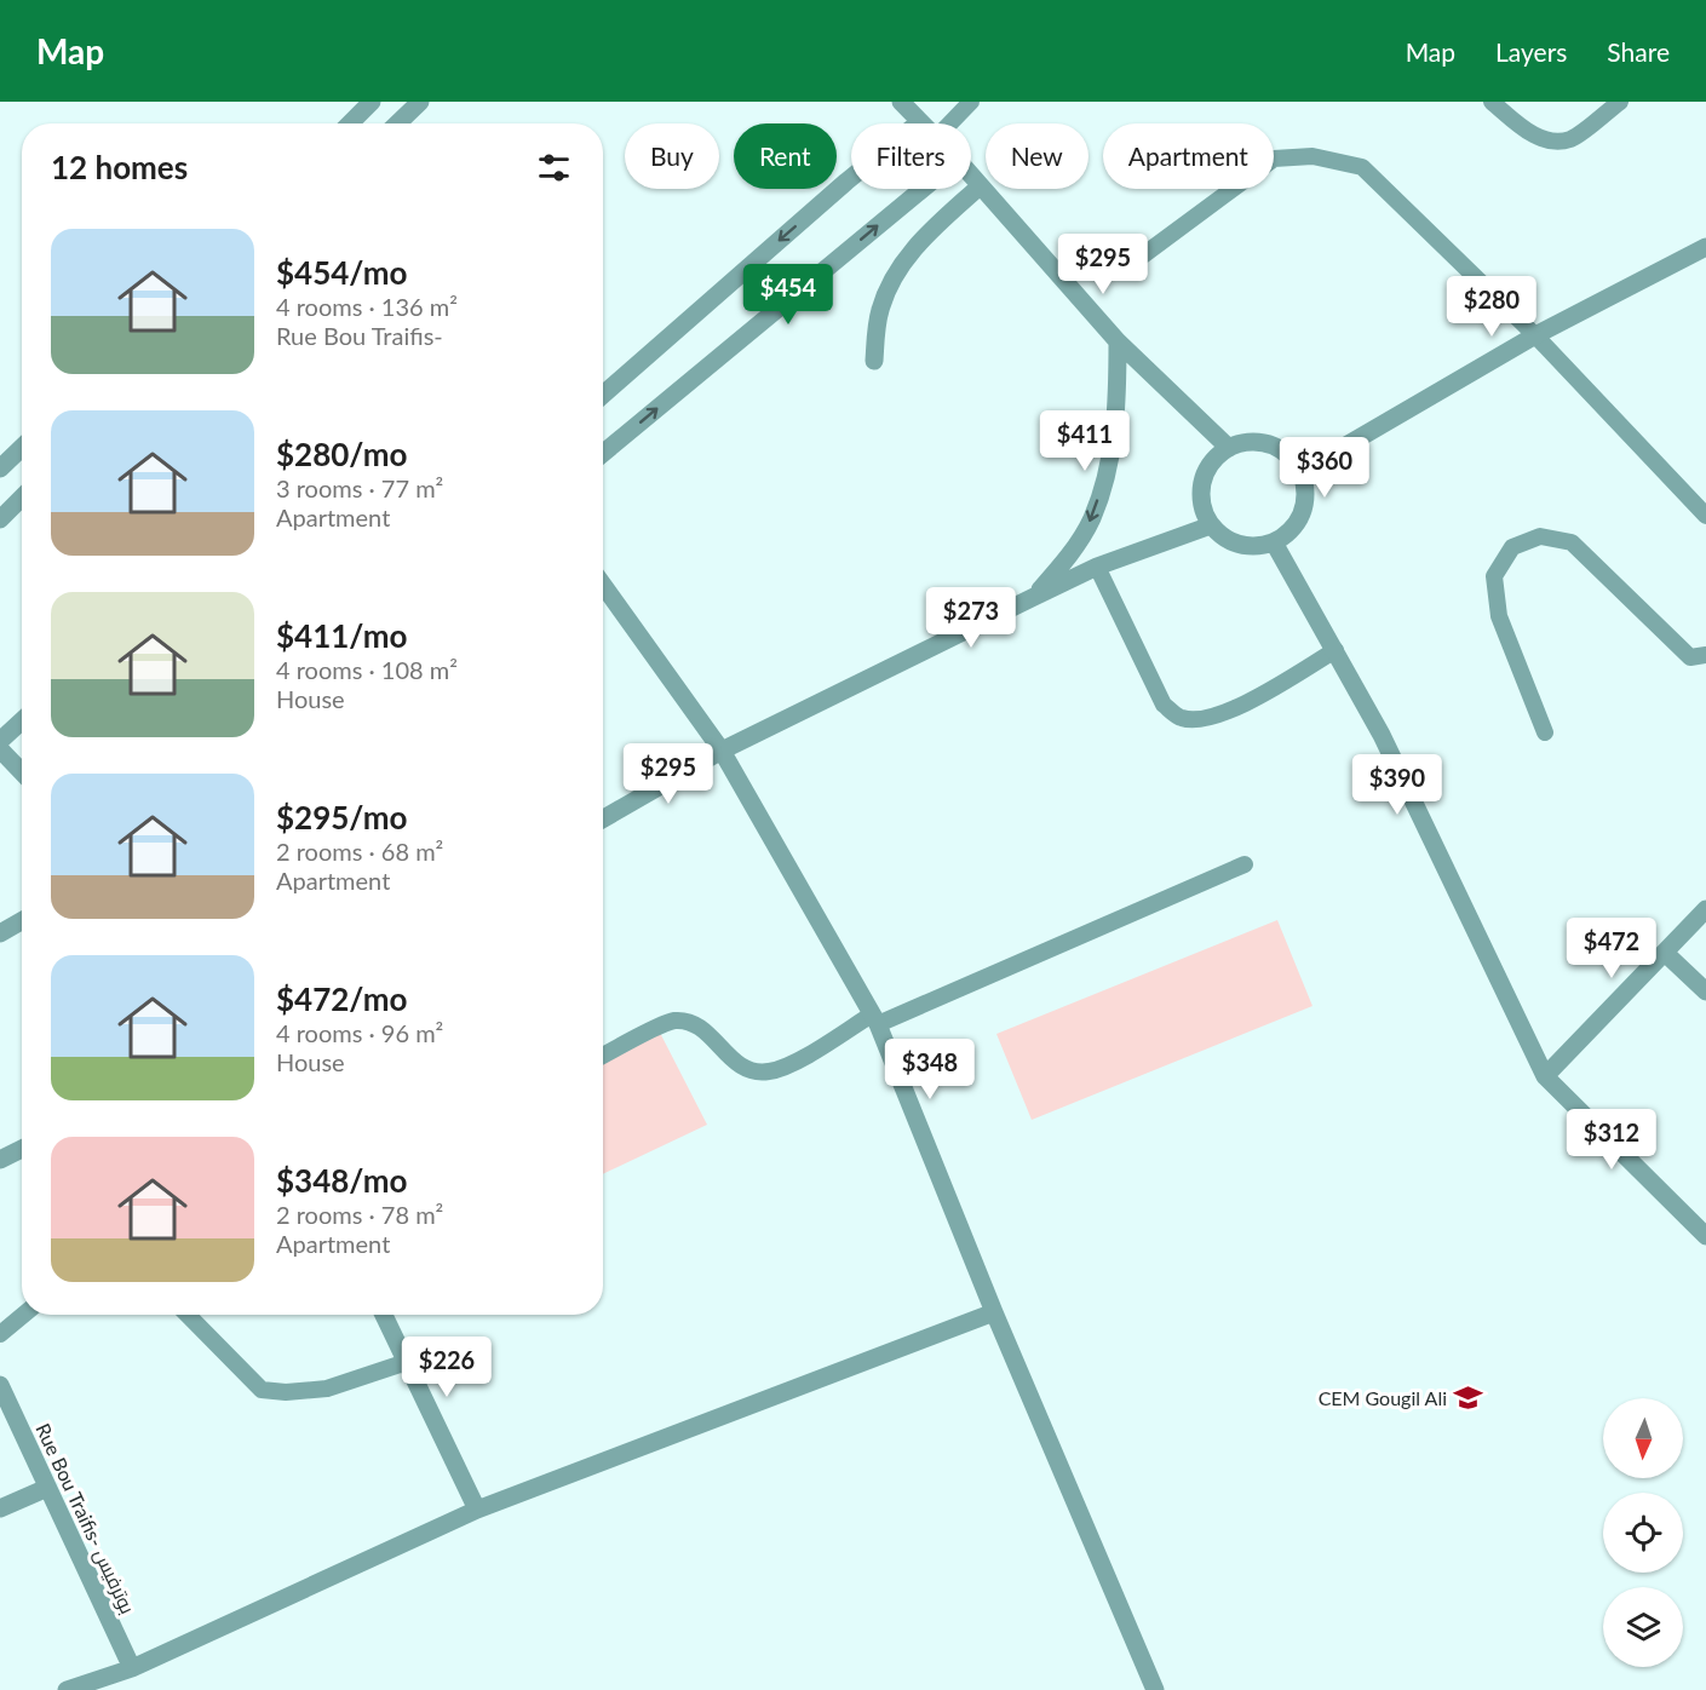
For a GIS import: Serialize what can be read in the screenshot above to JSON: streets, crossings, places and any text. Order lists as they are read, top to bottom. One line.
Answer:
{"streets":{"street":["Rue Bou Traifis- بوترفيس"]},"places":{"school or university":["CEM Gougil Ali"]},"north":"bottom","page":{"header":"Map","nav":["Map","Layers","Share"],"chip":["Buy","Rent","Filters","New","Apartment"],"heading":"12 homes","list":[{"name":"$454/mo","note":"4 rooms · 136 m² · Rue Bou Traifis-"},{"name":"$280/mo","note":"3 rooms · 77 m² · Apartment"},{"name":"$411/mo","note":"4 rooms · 108 m² · House"},{"name":"$295/mo","note":"2 rooms · 68 m² · Apartment"},{"name":"$472/mo","note":"4 rooms · 96 m² · House"},{"name":"$348/mo","note":"2 rooms · 78 m² · Apartment"}],"price":["$295","$454","$280","$411","$360","$273","$295","$390","$472","$348","$312","$226"]}}
